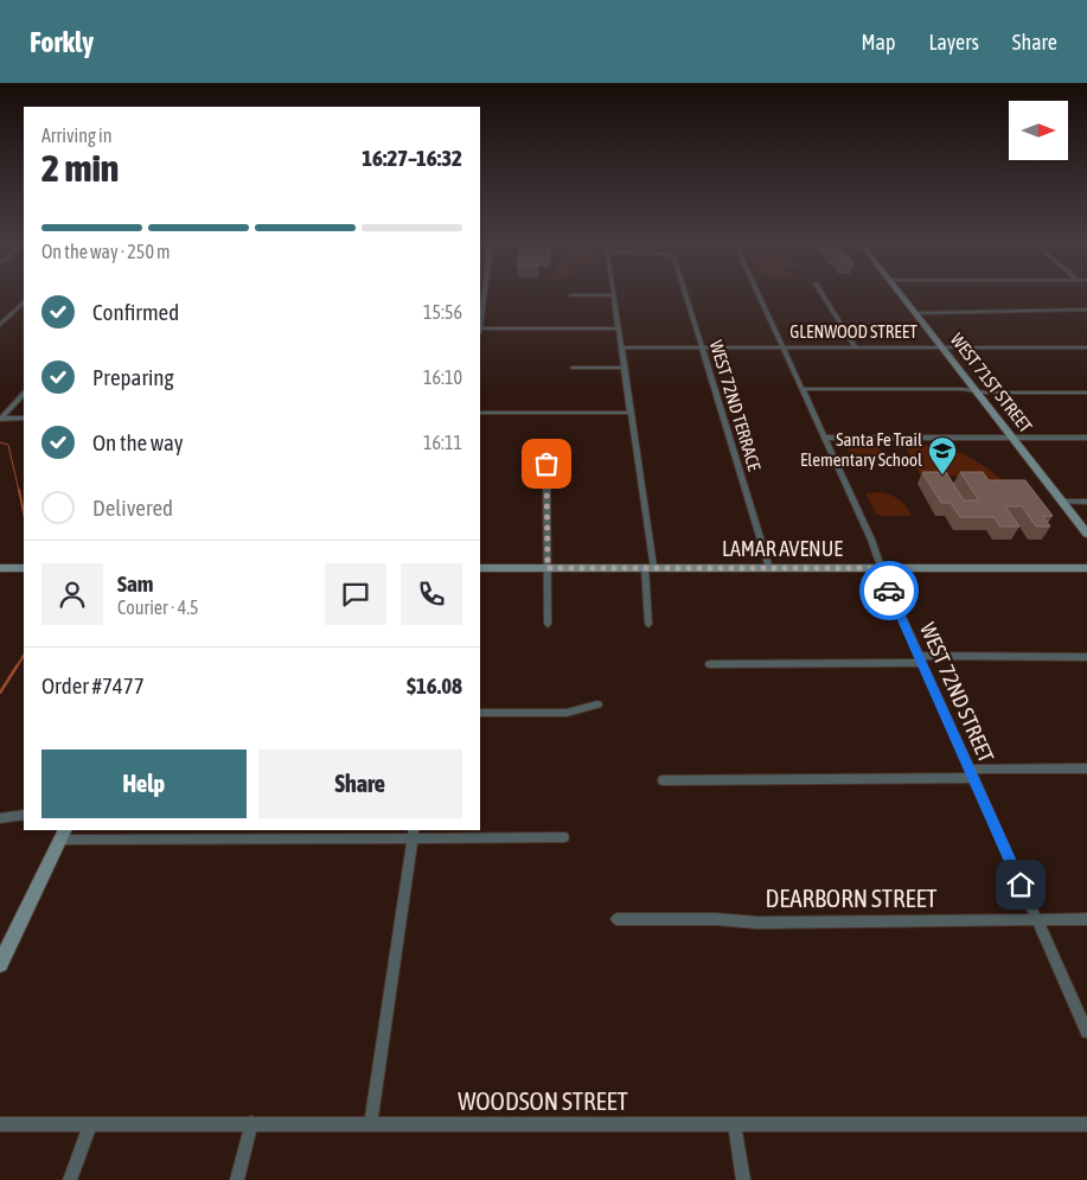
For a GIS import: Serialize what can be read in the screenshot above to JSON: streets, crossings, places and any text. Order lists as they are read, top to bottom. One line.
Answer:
{"streets":{"street":["GLENWOOD STREET","WEST 71ST STREET","WEST 72ND TERRACE","LAMAR AVENUE","WEST 72ND STREET","DEARBORN STREET","WOODSON STREET"]},"crossings":[["GLENWOOD STREET","WEST 71ST STREET"],["GLENWOOD STREET","WEST 72ND TERRACE"],["GLENWOOD STREET","WEST 72ND STREET"],["WEST 72ND TERRACE","LAMAR AVENUE"],["LAMAR AVENUE","WEST 72ND STREET"],["WEST 72ND STREET","DEARBORN STREET"]],"places":{"school or university":["Santa Fe Trail Elementary School"]},"north":"right","page":{"header":"Forkly","nav":["Map","Layers","Share"],"heading":["2 min","Arriving in","16:27–16:32"],"panel":["Sam","Courier · 4.5","Order #7477","$16.08"],"bar":"On the way · 250 m","list":[["Confirmed","15:56"],["Preparing","16:10"],["On the way","16:11"],"Delivered"],"buttons":["Help","Share"]}}
